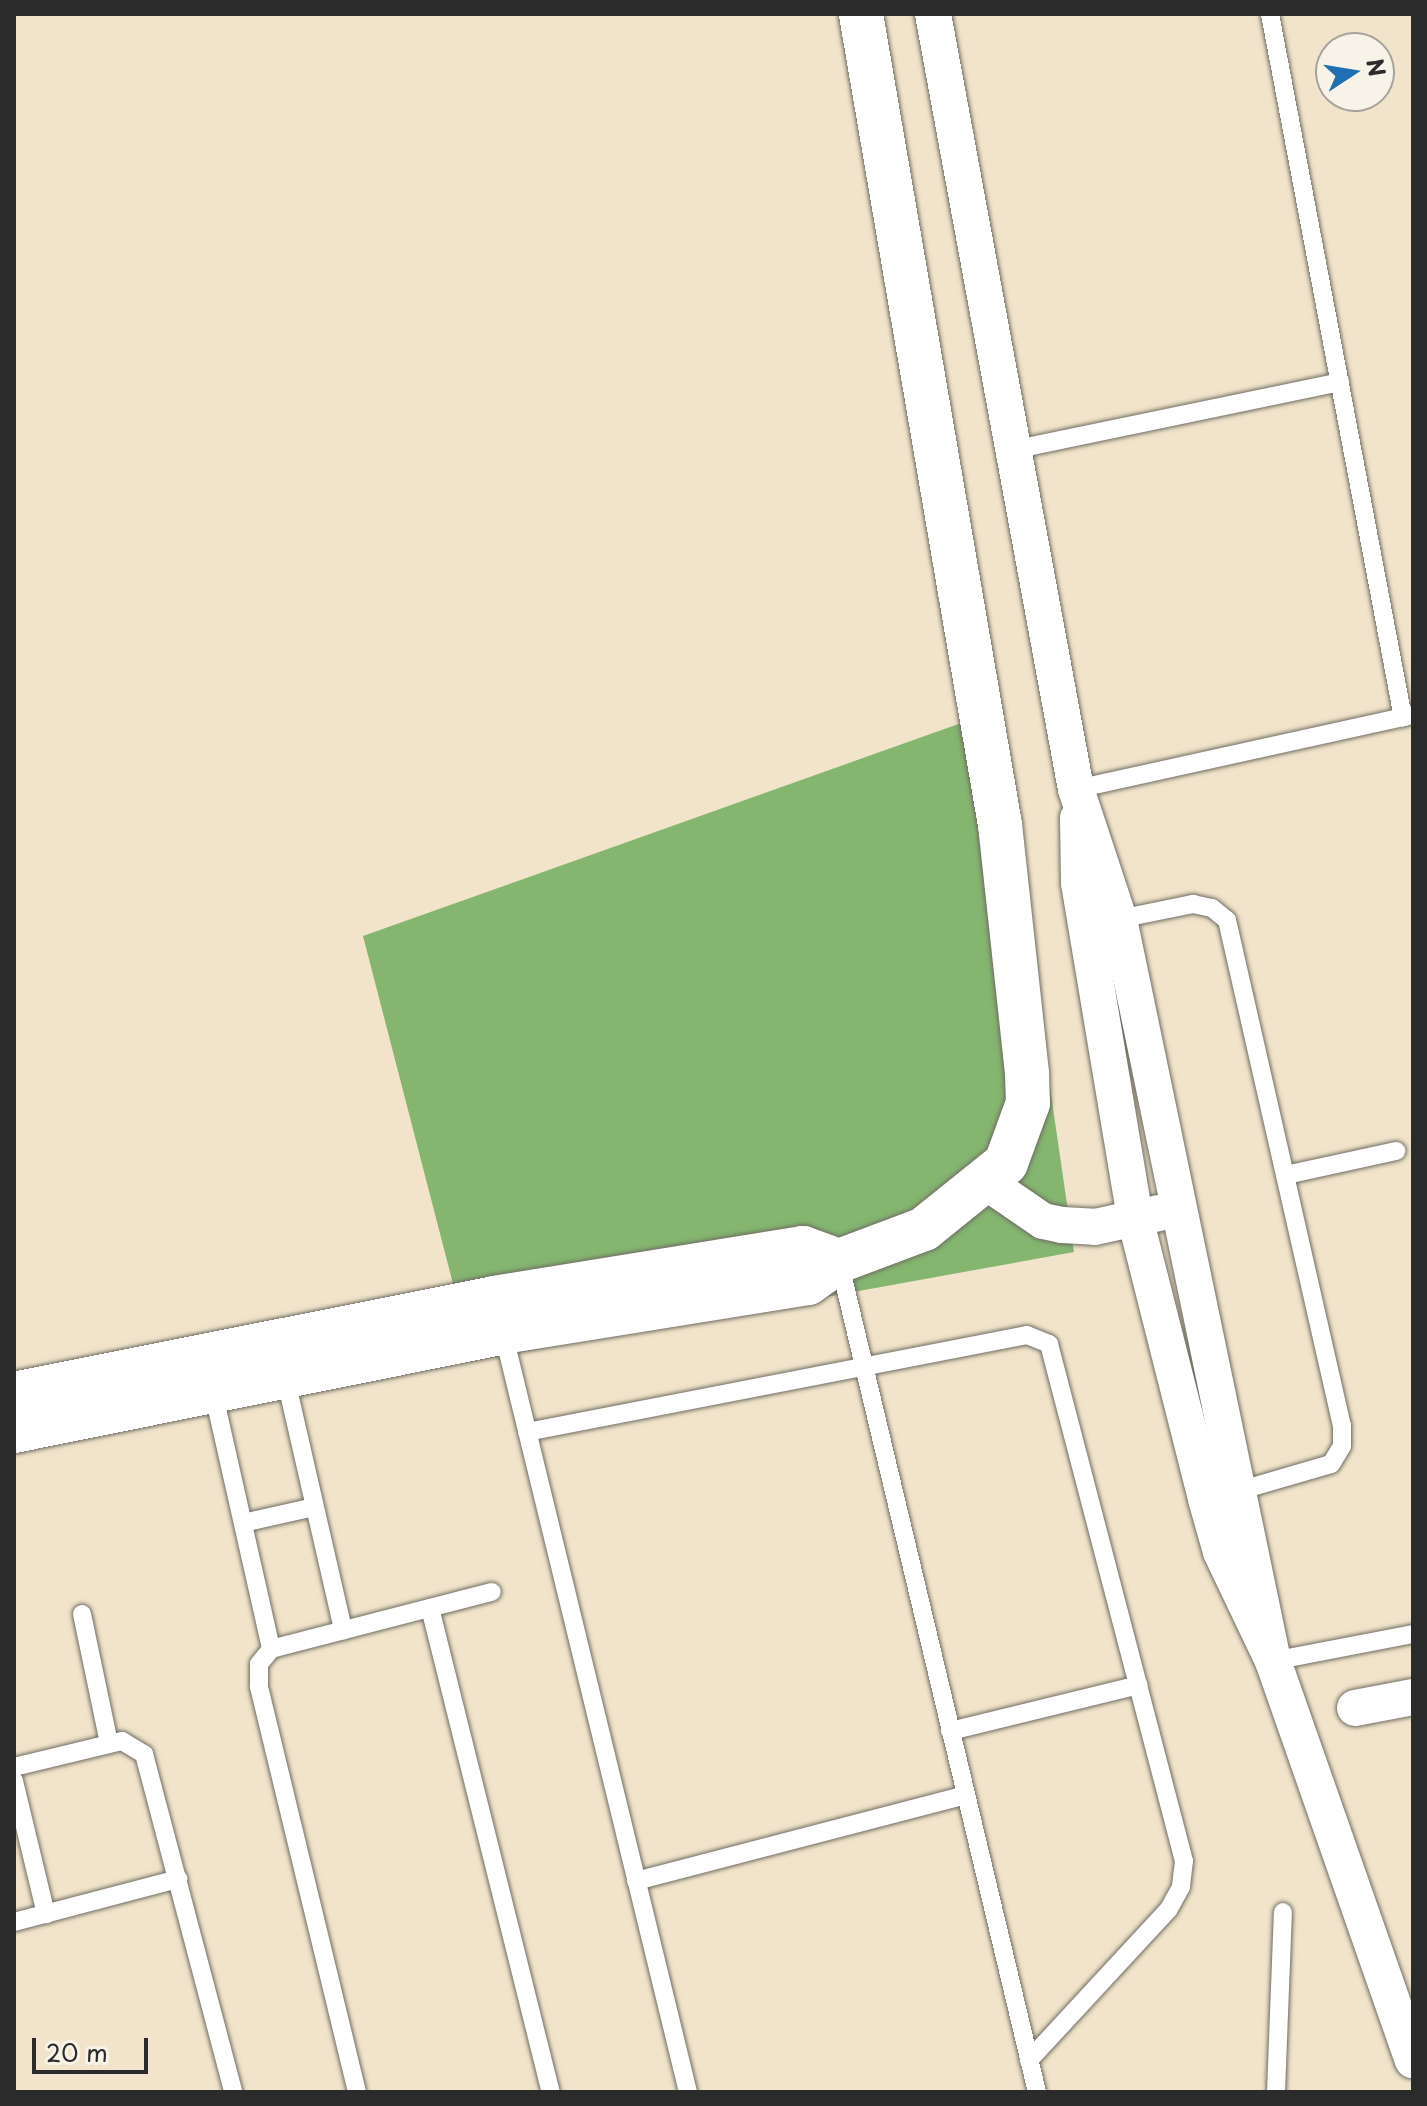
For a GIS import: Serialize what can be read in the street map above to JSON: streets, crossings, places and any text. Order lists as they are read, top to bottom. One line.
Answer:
{"scale_bar":"20 m","north":"right"}
